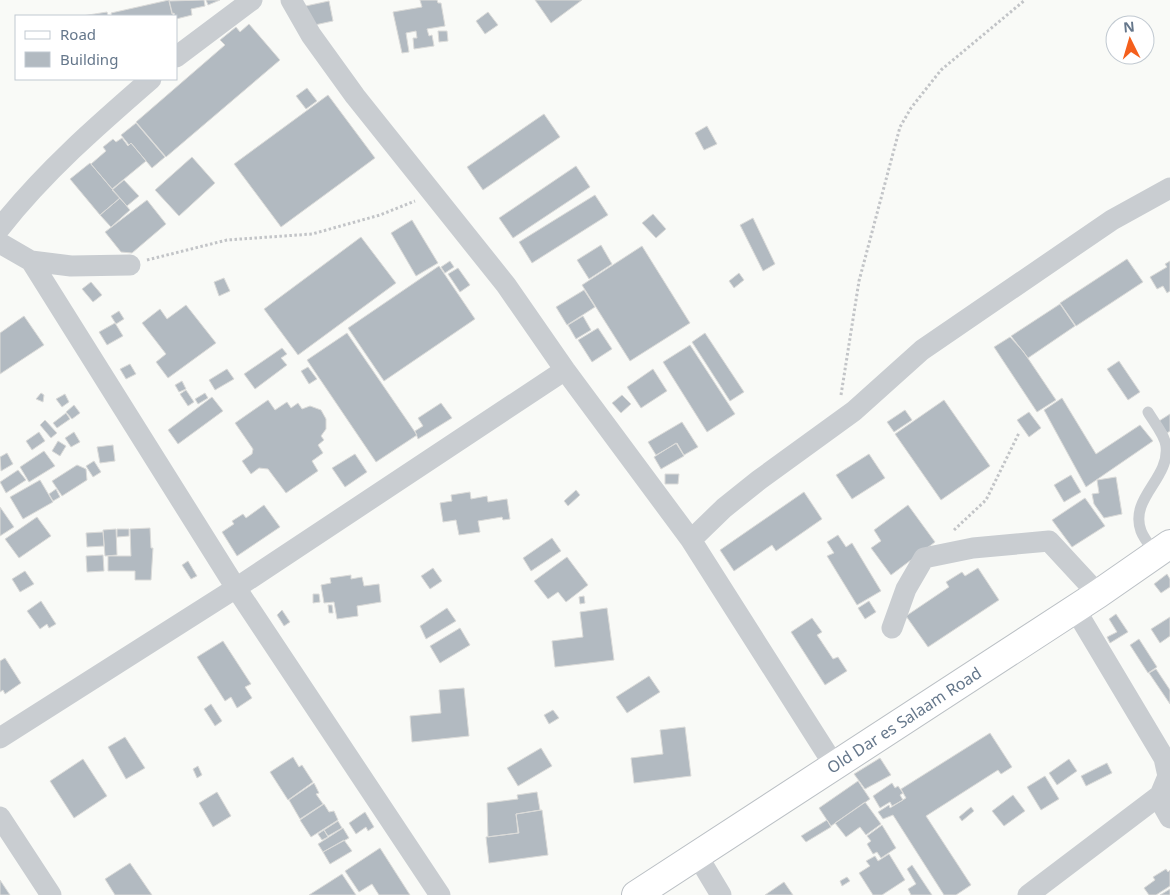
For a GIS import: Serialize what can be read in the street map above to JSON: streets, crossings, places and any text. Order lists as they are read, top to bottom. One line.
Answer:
{"streets":{"main road":["Old Dar es Salaam Road"]},"legend":["Road","Building"],"north":"top"}
